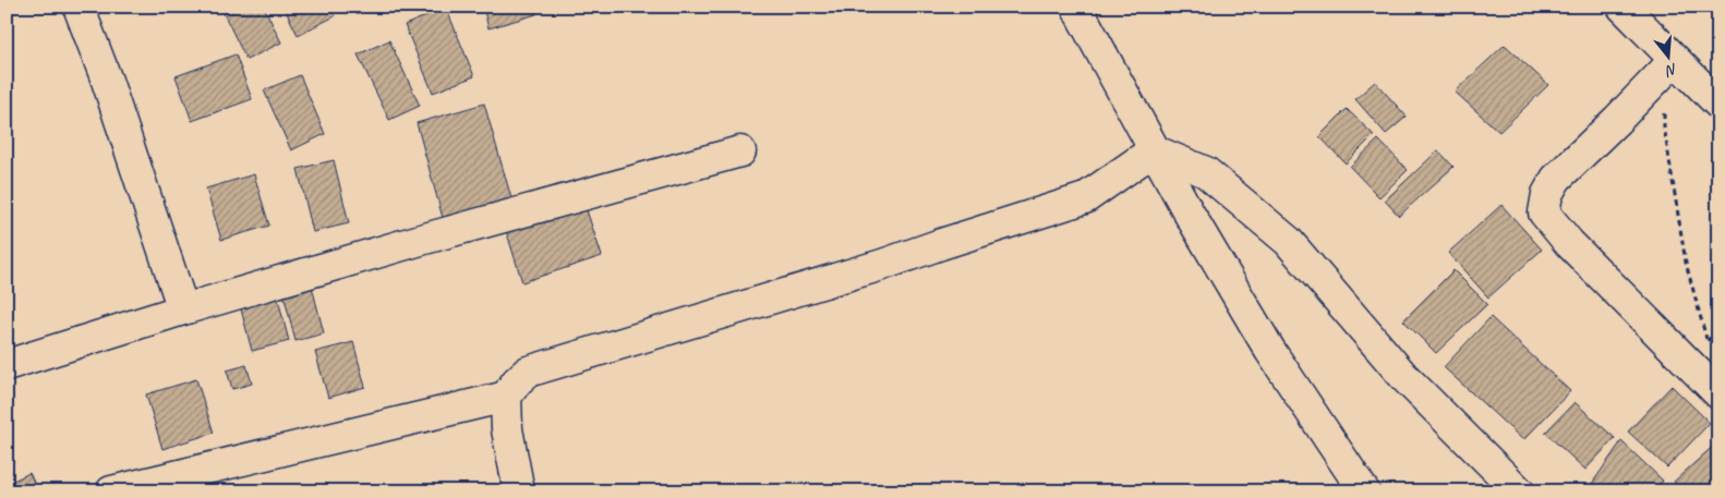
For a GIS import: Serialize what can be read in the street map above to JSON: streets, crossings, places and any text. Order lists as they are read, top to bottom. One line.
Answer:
{"north":"bottom"}
